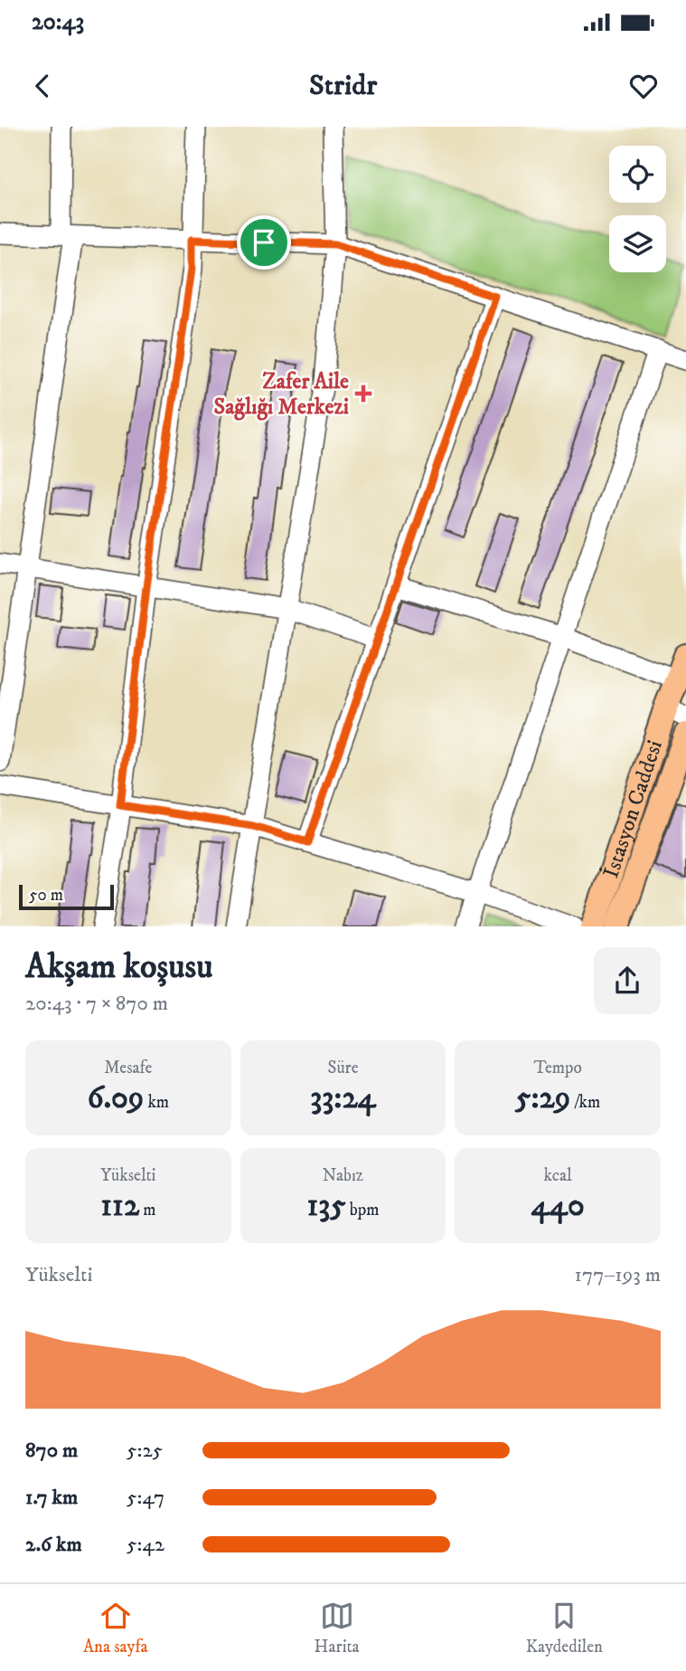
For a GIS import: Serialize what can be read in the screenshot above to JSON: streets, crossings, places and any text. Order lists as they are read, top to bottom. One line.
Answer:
{"streets":{"main road":["İstasyon Caddesi"]},"places":{"health":["Zafer Aile Sağlığı Merkezi"]},"scale_bar":"50 m","page":{"status":"20:43","header":"Stridr","scale":"50 m","heading":["Akşam koşusu","20:43 · 7 × 870 m"],"stats":[["Mesafe","6.09 km"],["Süre","33:24"],["Tempo","5:29 /km"],["Yükselti","112 m"],["Nabız","135 bpm"],["kcal","440"]],"chart":["Yükselti","177–193 m"],"list":[{"name":"870 m","note":"5:25"},{"name":"1.7 km","note":"5:47"},{"name":"2.6 km","note":"5:42"}],"tabs":["Ana sayfa","Harita","Kaydedilen"]}}
